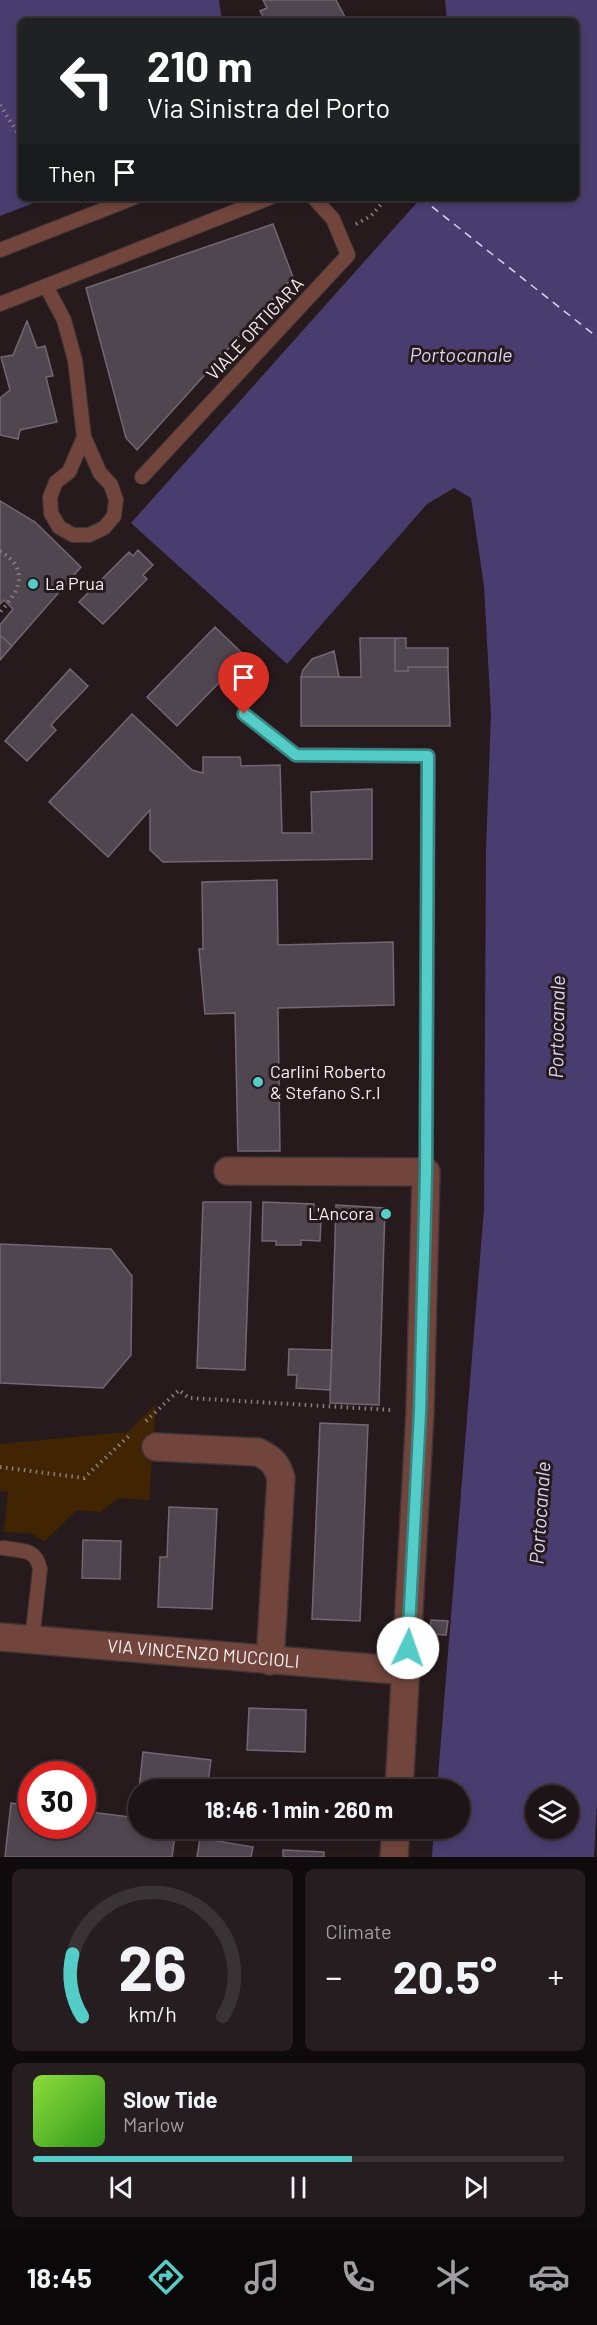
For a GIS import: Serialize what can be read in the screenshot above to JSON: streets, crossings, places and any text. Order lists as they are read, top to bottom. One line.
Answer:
{"streets":{"street":["VIA VINCENZO MUCCIOLI"],"lane":["VIALE ORTIGARA"]},"water":["Portocanale"],"places":["La Prua","Carlini Roberto & Stefano S.r.l","L'Ancora"],"page":{"turn":["210 m","Via Sinistra del Porto"],"then":"Then","limit":"30","trip":"18:46 · 1 min · 260 m","tile":"Climate","heat":["−","20.5°","+"],"song":["Slow Tide","Marlow"],"tabs":"18:45","gauge":["26","km/h"]}}
